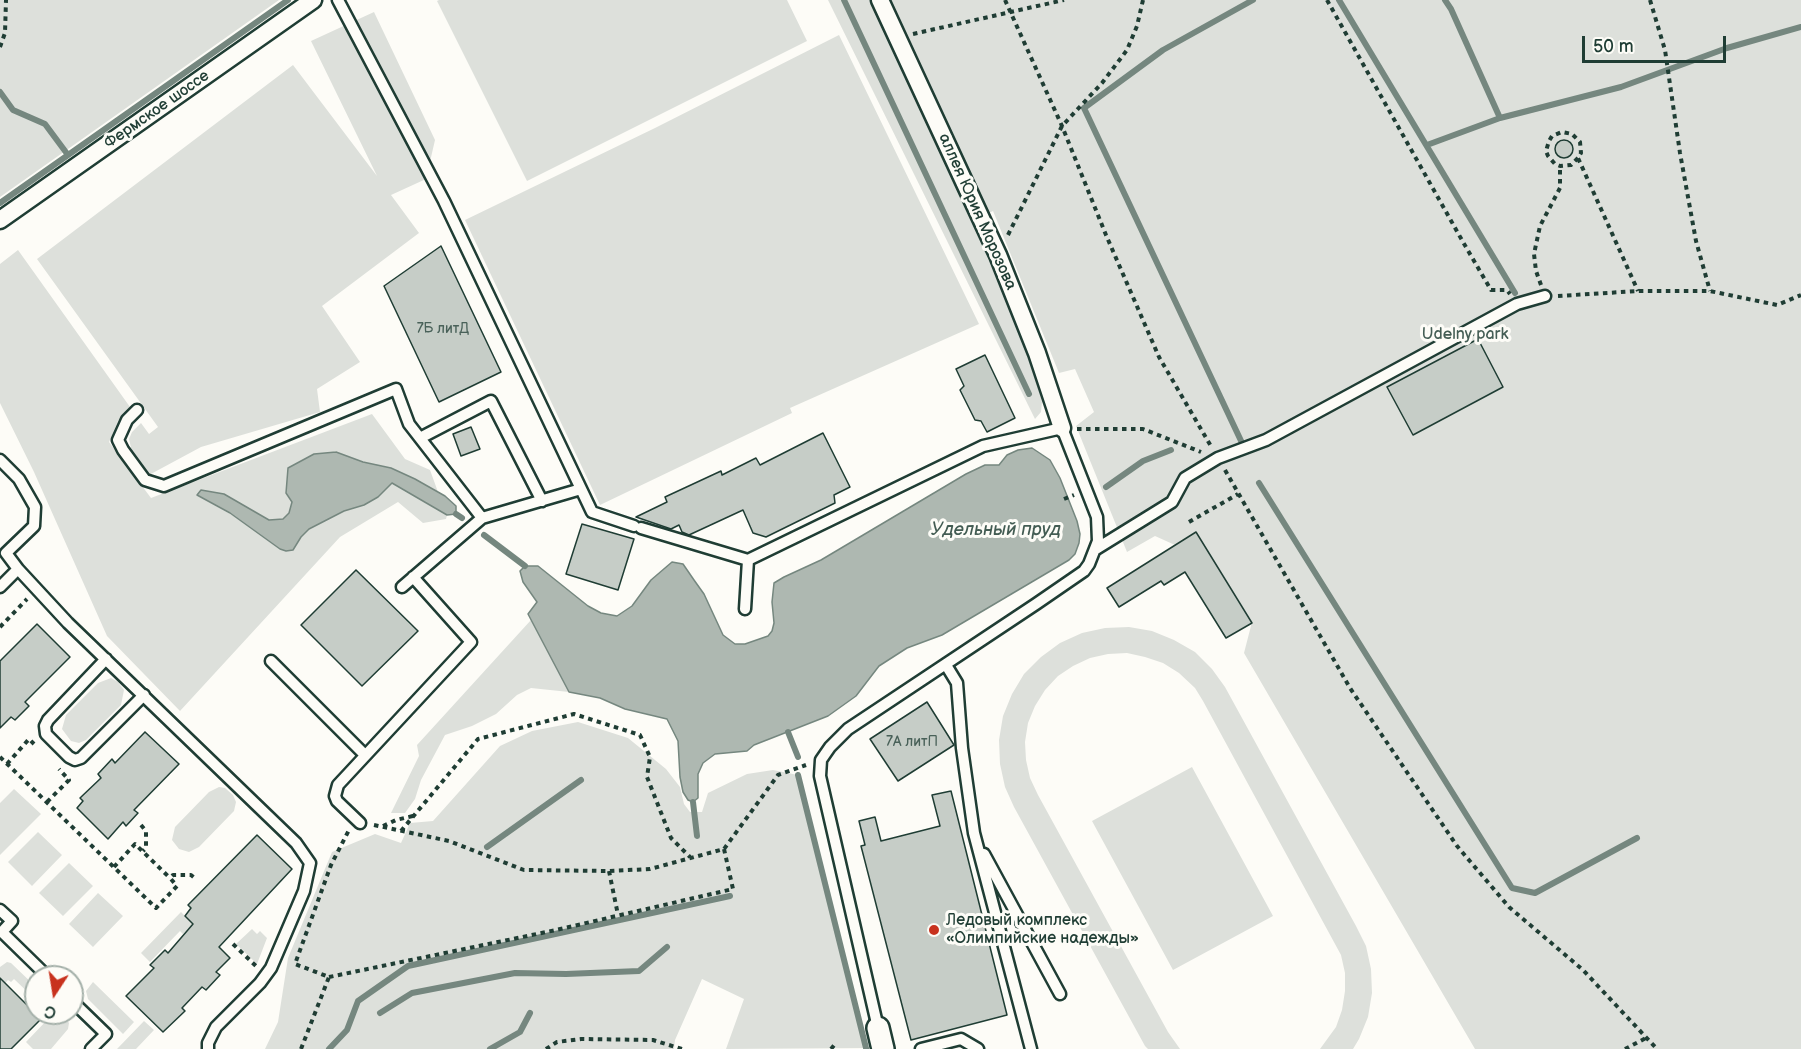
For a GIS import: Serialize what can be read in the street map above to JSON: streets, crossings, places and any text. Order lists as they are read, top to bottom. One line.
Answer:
{"streets":{"street":["Фермское шоссе","аллея Юрия Морозова"]},"water":["Удельный пруд"],"parks":["Udelny park"],"places":["Ледовый комплекс «Олимпийские надежды»"],"house_numbers":["7Б литД","7А литП"],"scale_bar":"50 m","north":"bottom"}
